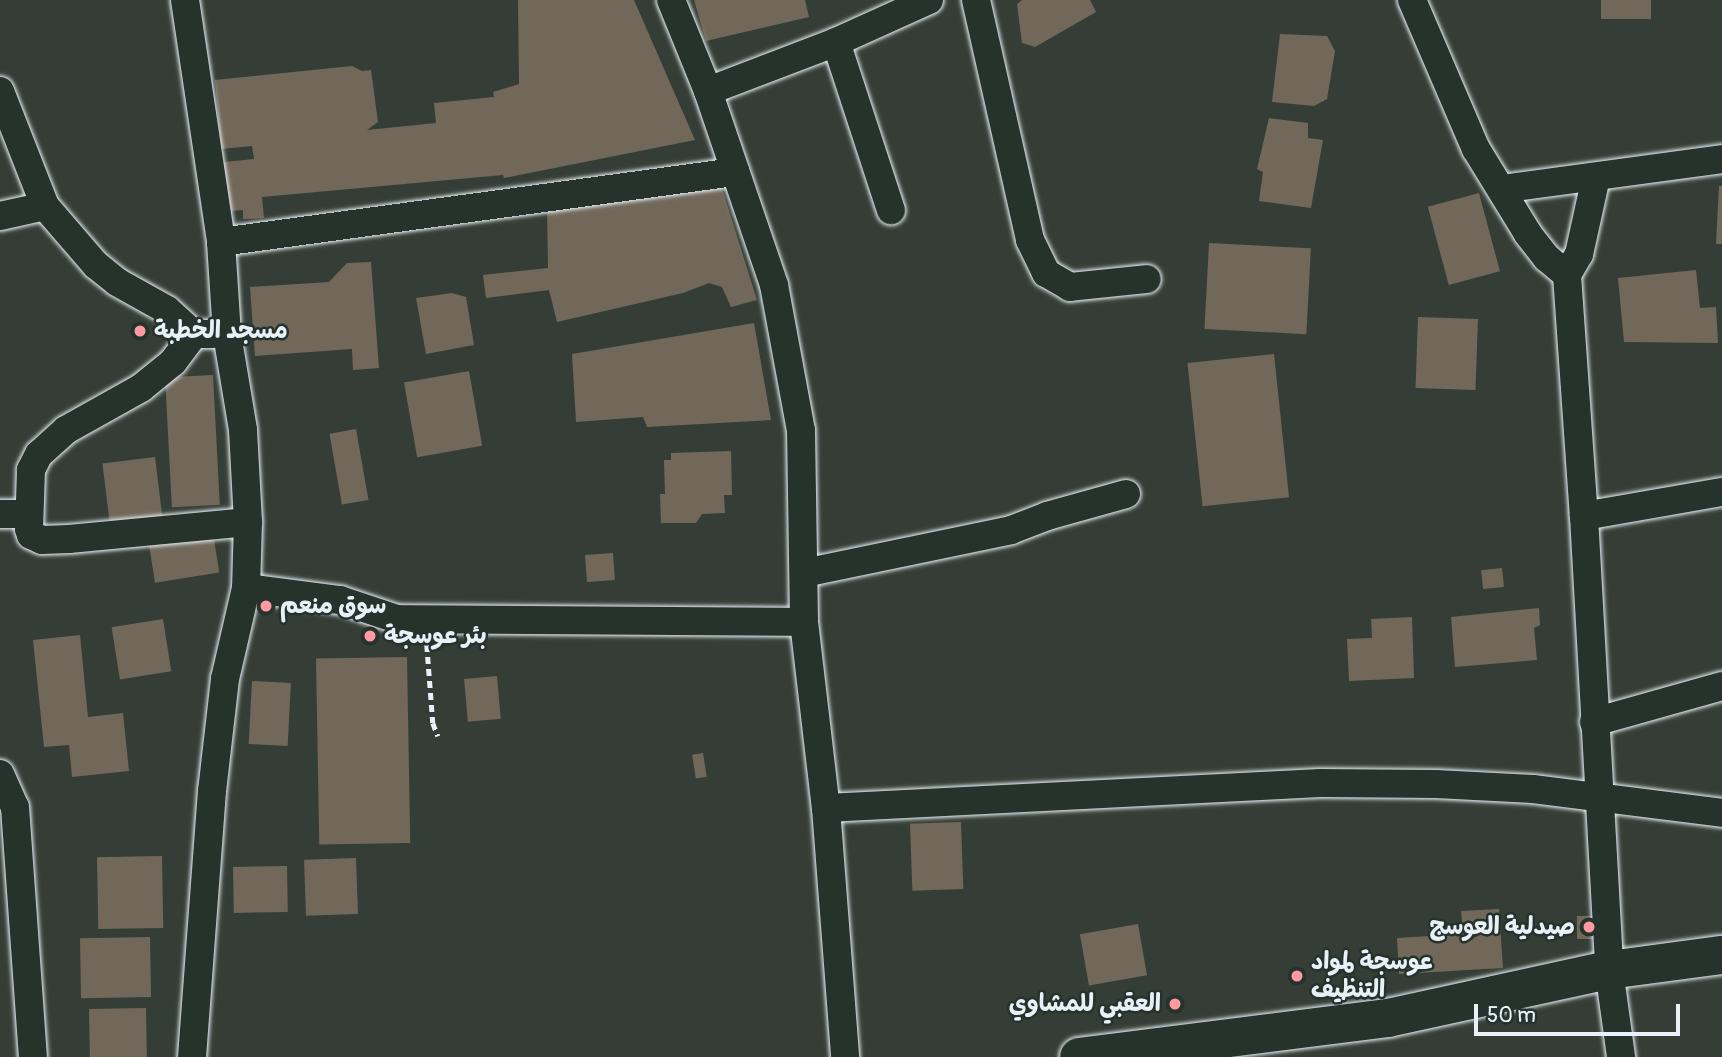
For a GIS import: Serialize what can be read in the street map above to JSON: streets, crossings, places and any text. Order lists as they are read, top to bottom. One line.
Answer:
{"places":["مسجد الخطبة","سوق منعم","بئر عوسجة","صيدلية العوسج","عوسجة لمواد التنظيف","العقبي للمشاوي"],"scale_bar":"50 m"}
